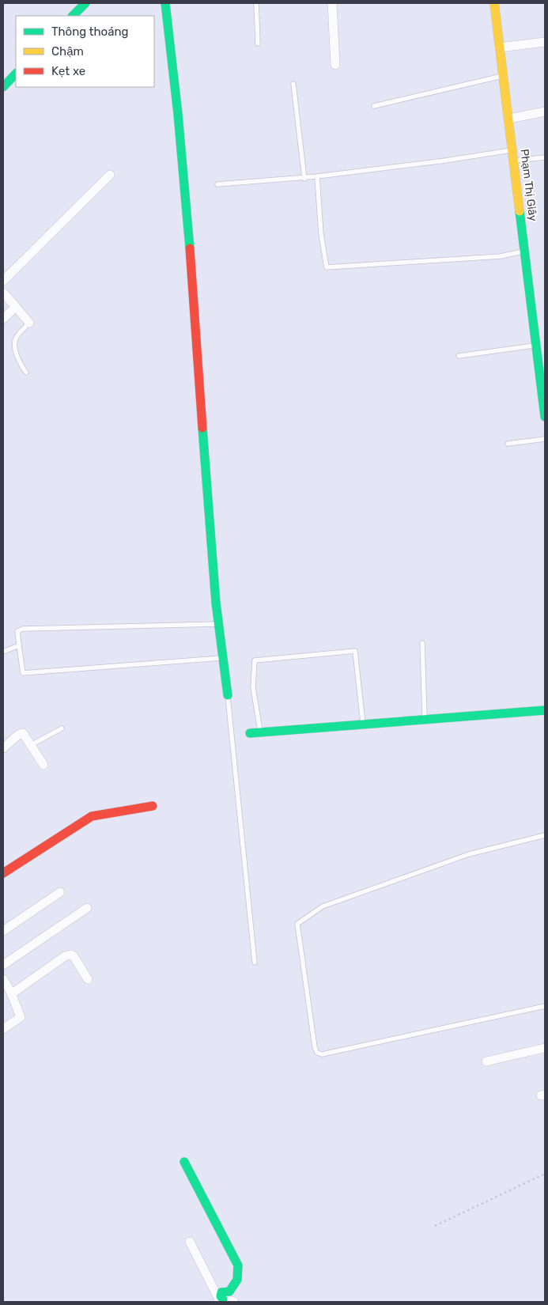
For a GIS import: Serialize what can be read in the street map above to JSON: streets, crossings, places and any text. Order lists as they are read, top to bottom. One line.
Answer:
{"streets":{"street":["Phạm Thị Giây"]},"legend":["Thông thoáng","Chậm","Kẹt xe"]}
